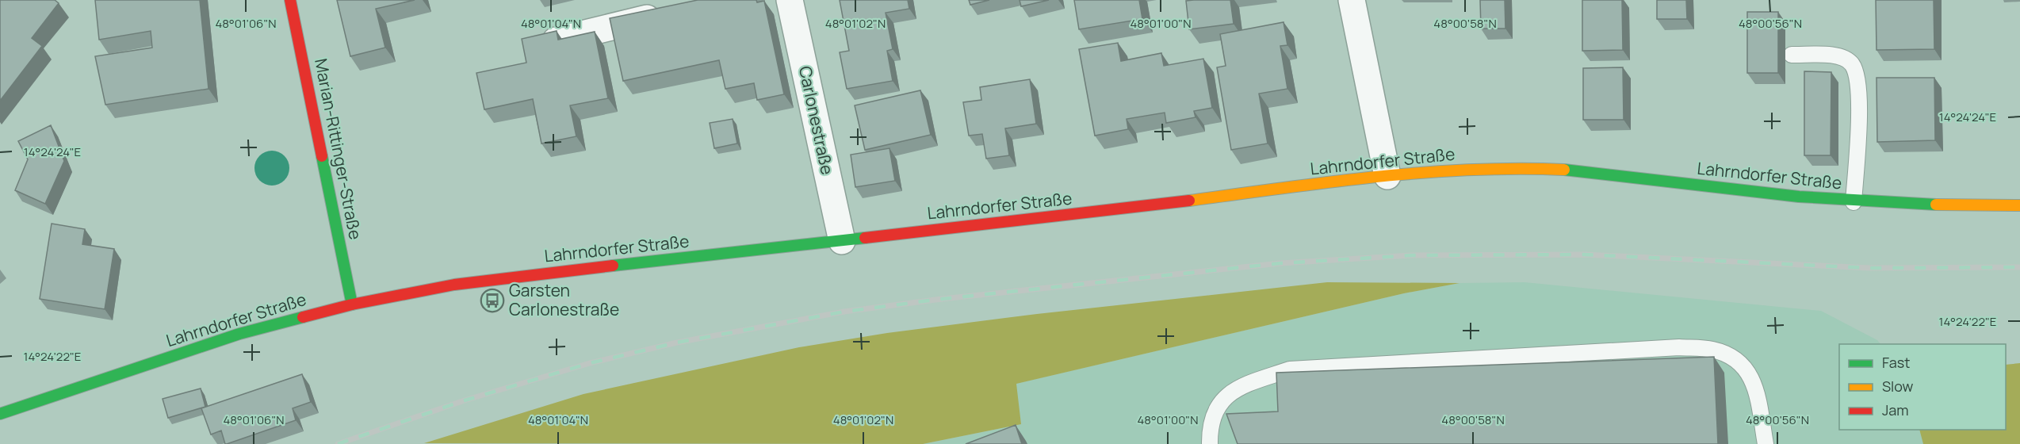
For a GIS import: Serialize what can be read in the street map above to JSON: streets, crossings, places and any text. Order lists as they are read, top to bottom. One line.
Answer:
{"streets":{"street":["Carlonestraße","Marian-Rittinger-Straße","Lahrndorfer Straße"]},"crossings":[["Carlonestraße","Lahrndorfer Straße"],["Marian-Rittinger-Straße","Lahrndorfer Straße"]],"places":{"bus stop":["Garsten Carlonestraße"]},"legend":["Fast","Slow","Jam"],"coordinates":["48°01'06\"N","48°01'04\"N","48°01'02\"N","48°01'00\"N","48°00'58\"N","48°00'56\"N","14°24'24\"E","14°24'22\"E"]}
